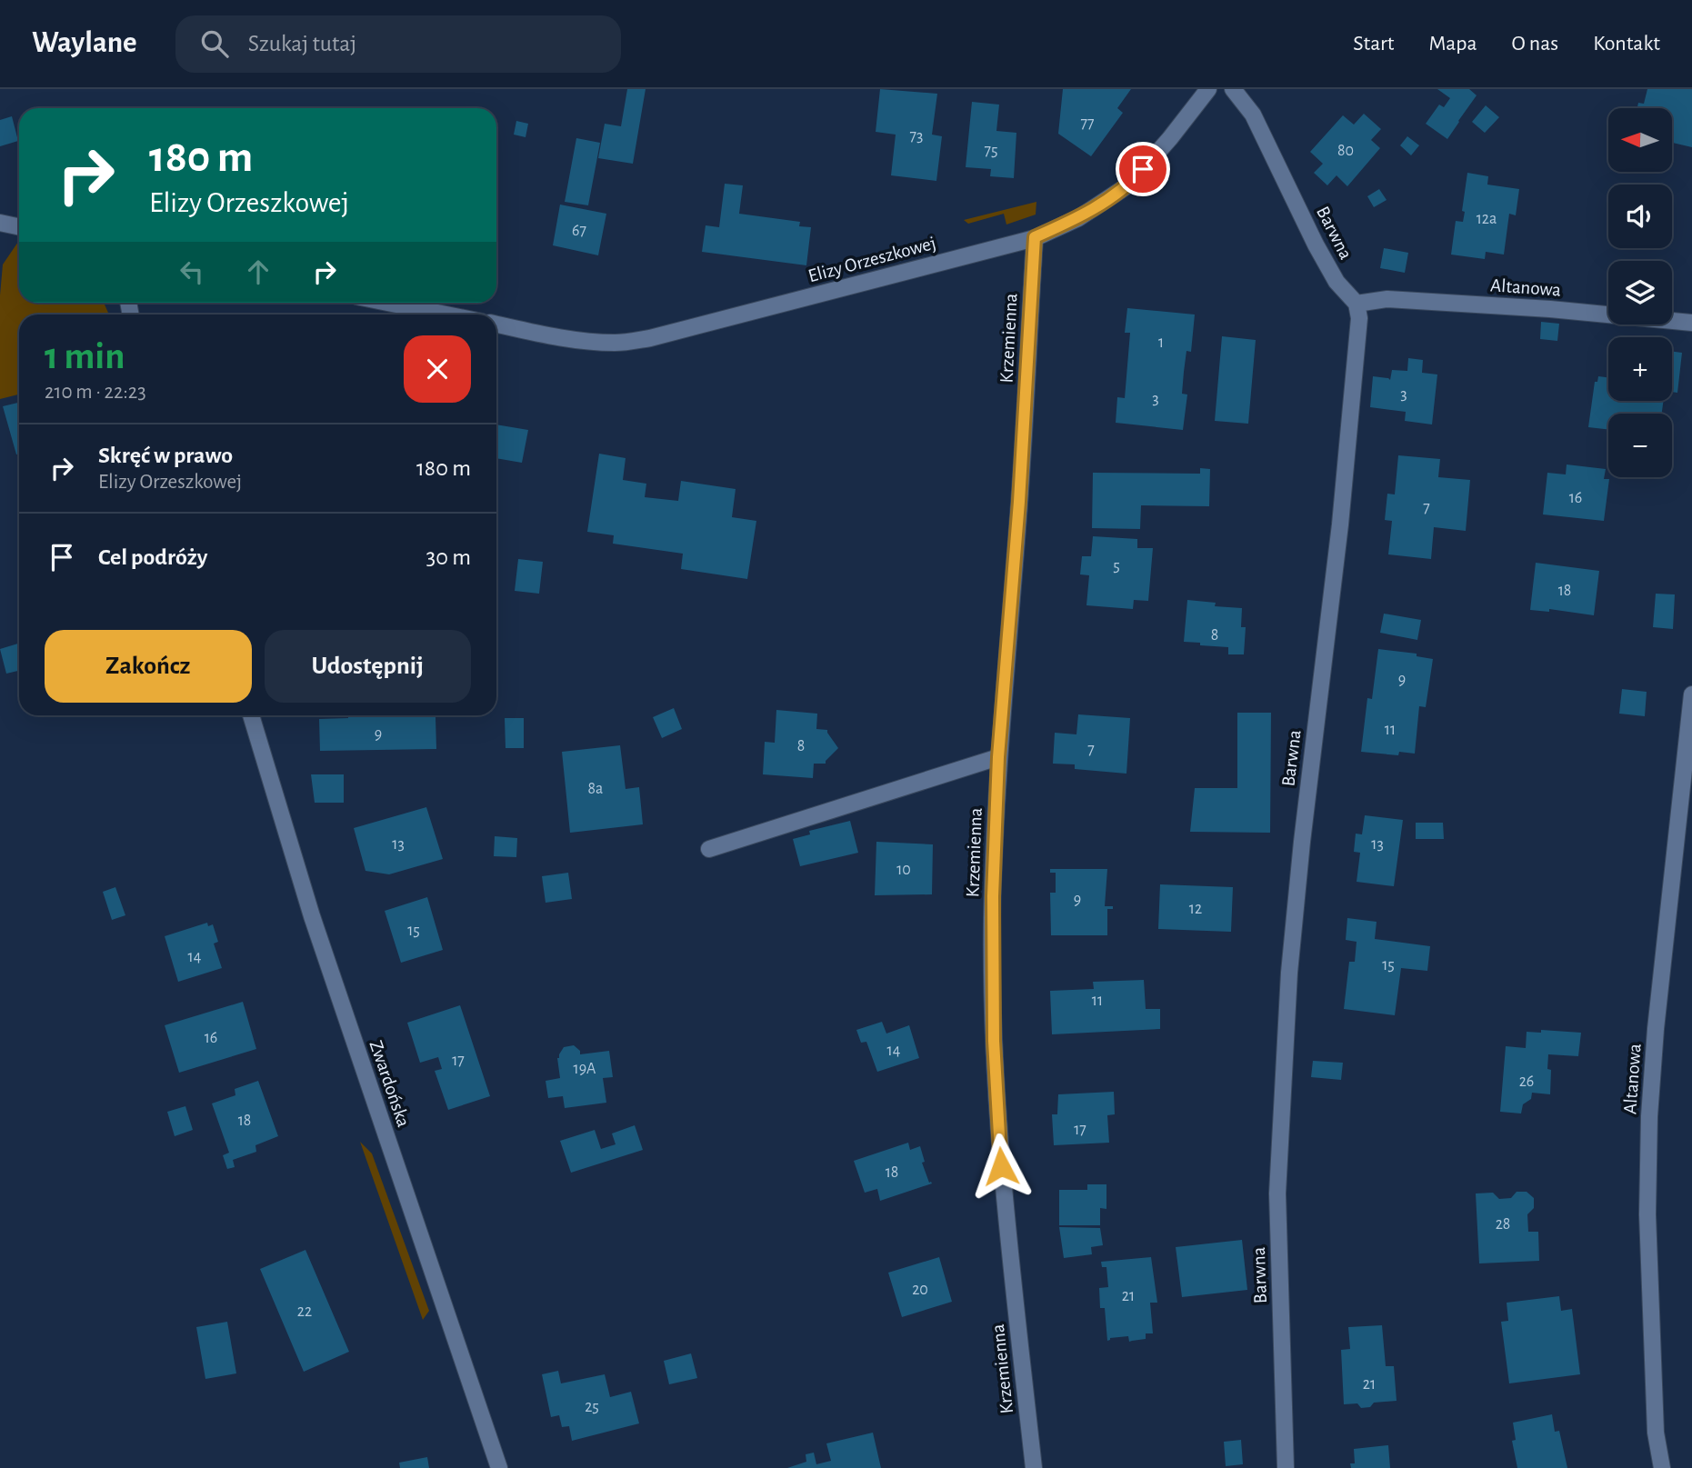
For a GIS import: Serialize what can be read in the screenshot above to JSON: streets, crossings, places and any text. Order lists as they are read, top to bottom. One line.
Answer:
{"streets":{"street":["Barwna","Elizy Orzeszkowej","Altanowa","Krzemienna","Zwardońska"]},"crossings":[["Barwna","Altanowa"],["Elizy Orzeszkowej","Krzemienna"]],"house_numbers":["77","73","75","80","12a","67","1","3","3","16","7","5","18","8","9","11","9","8","7","8a","13","13","10","9","12","15","14","15","11","16","14","17","19A","26","18","17","18","28","20","21","22","21","25"],"north":"left","page":{"header":"Waylane","search":"Szukaj tutaj","nav":["Start","Mapa","O nas","Kontakt"],"map_buttons":["+","−"],"turn":["180 m","Elizy Orzeszkowej"],"heading":["1 min","210 m · 22:23"],"list":[{"name":"Skręć w prawo","note":"Elizy Orzeszkowej","value":"180 m"},{"name":"Cel podróży","value":"30 m"}],"buttons":["Zakończ","Udostępnij"]}}
